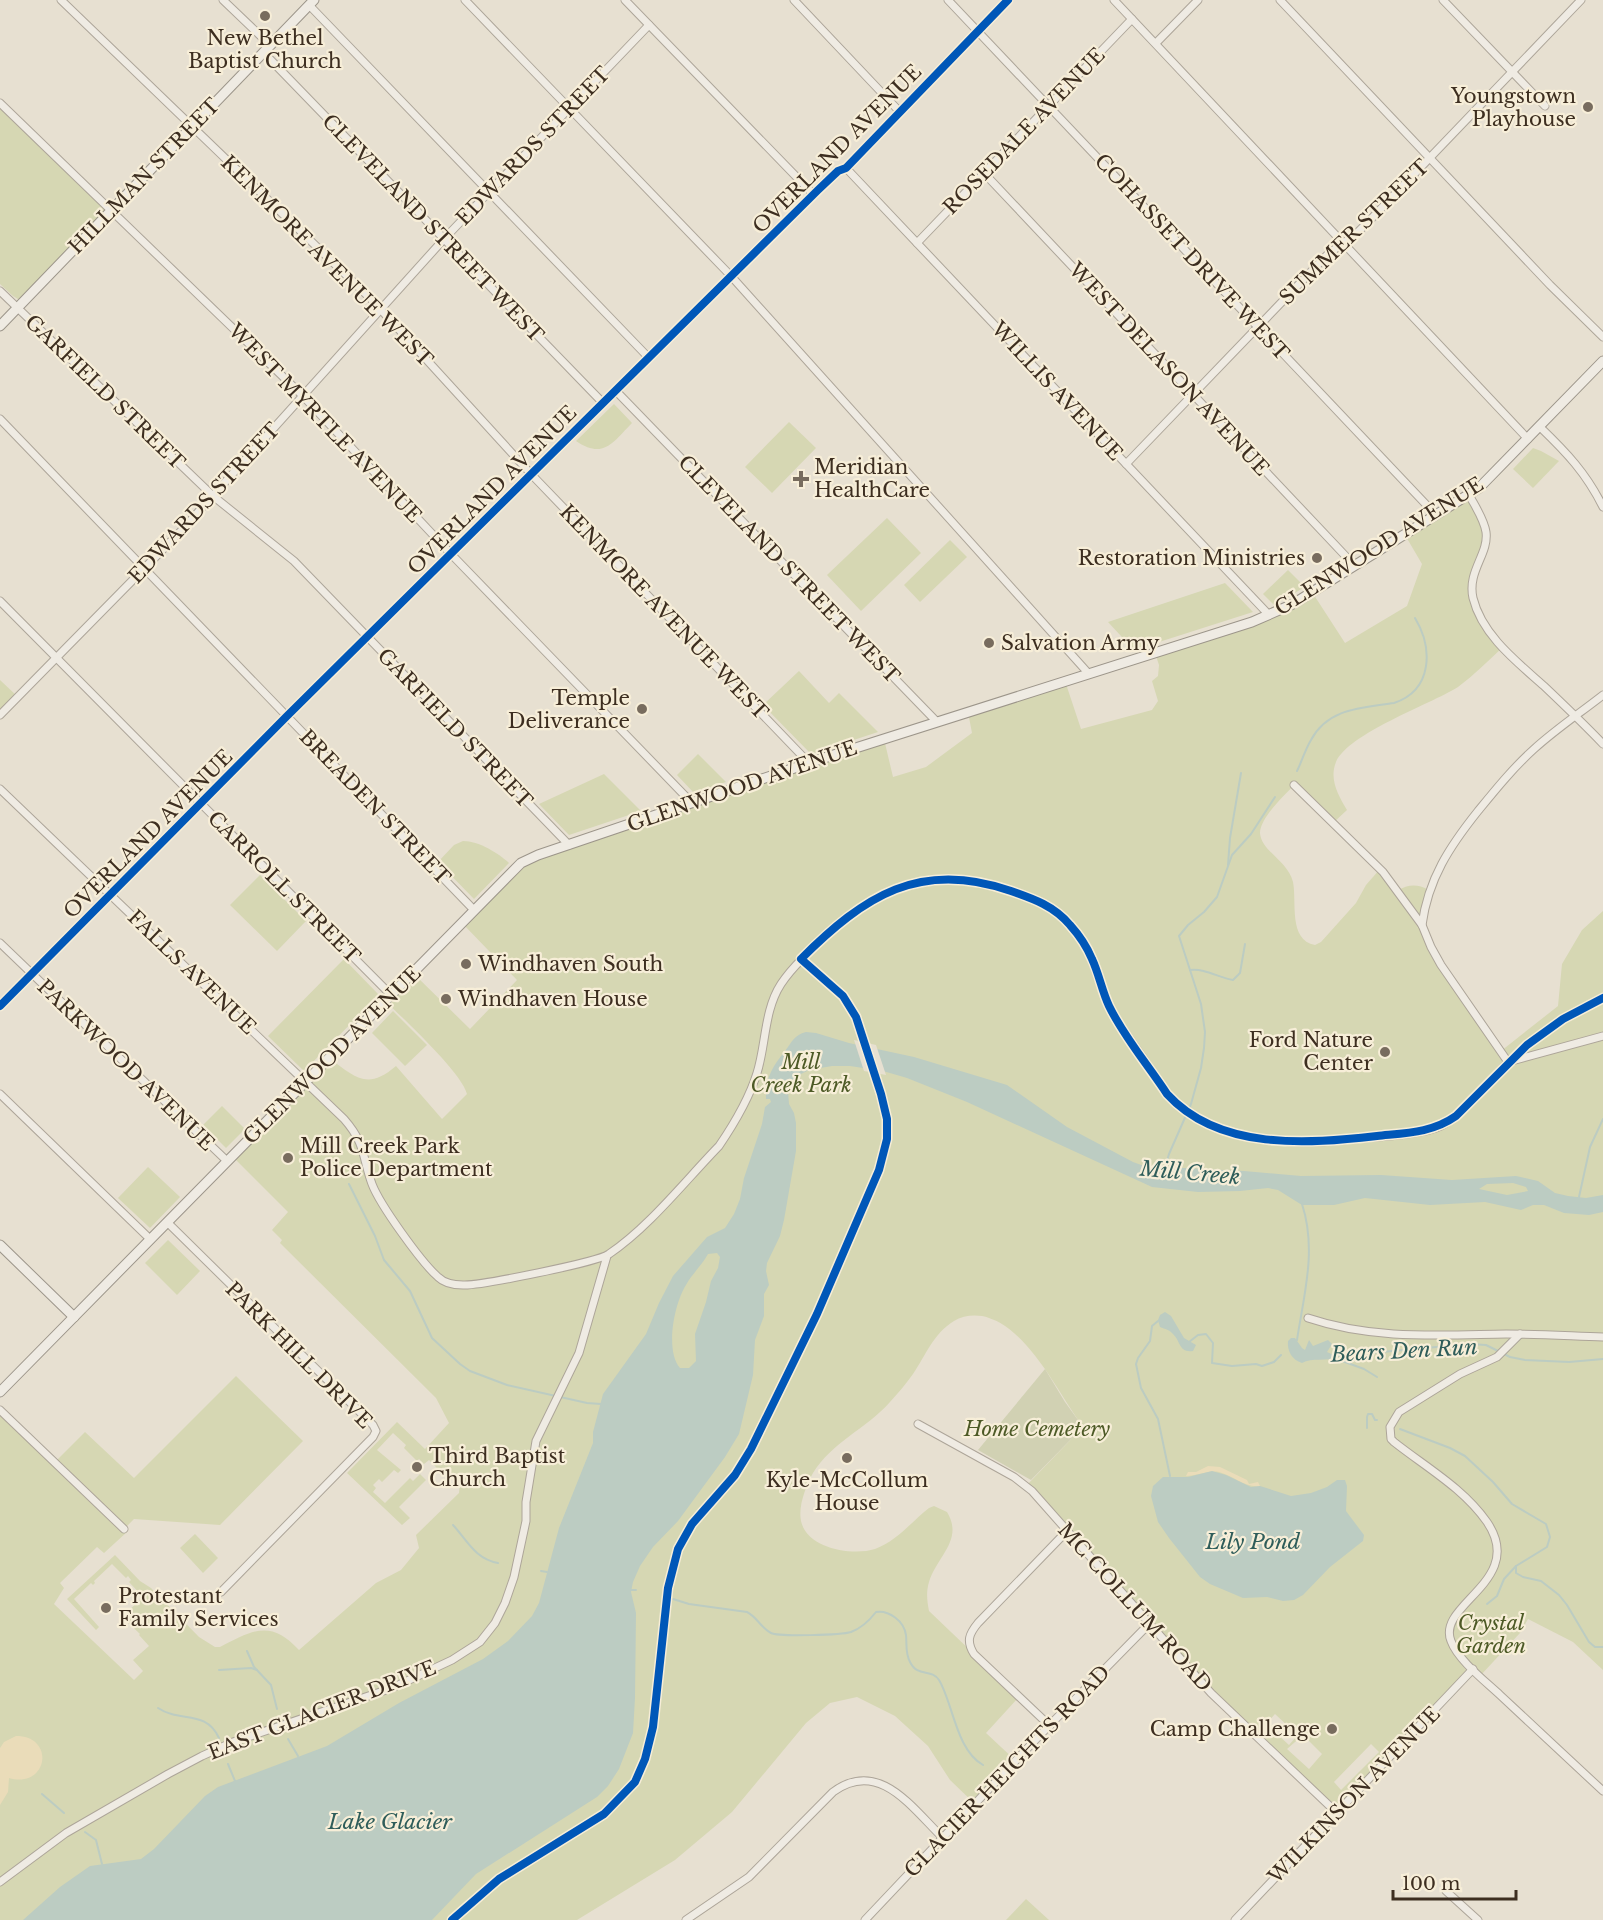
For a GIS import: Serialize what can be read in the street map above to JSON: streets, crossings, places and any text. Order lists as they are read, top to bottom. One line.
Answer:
{"streets":{"main road":["HILLMAN STREET","GLENWOOD AVENUE"],"street":["ROSEDALE AVENUE","EDWARDS STREET","OVERLAND AVENUE","CLEVELAND STREET WEST","SUMMER STREET","COHASSET DRIVE WEST","KENMORE AVENUE WEST","WEST DELASON AVENUE","WILLIS AVENUE","GARFIELD STREET","WEST MYRTLE AVENUE","BREADEN STREET","CARROLL STREET","FALLS AVENUE","PARKWOOD AVENUE","PARK HILL DRIVE","MC COLLUM ROAD","EAST GLACIER DRIVE","GLACIER HEIGHTS ROAD","WILKINSON AVENUE"]},"crossings":[["ROSEDALE AVENUE","COHASSET DRIVE WEST"],["ROSEDALE AVENUE","WEST DELASON AVENUE"],["ROSEDALE AVENUE","WILLIS AVENUE"],["EDWARDS STREET","CLEVELAND STREET WEST"],["EDWARDS STREET","KENMORE AVENUE WEST"],["EDWARDS STREET","GARFIELD STREET"],["EDWARDS STREET","WEST MYRTLE AVENUE"],["EDWARDS STREET","BREADEN STREET"],["EDWARDS STREET","CARROLL STREET"],["OVERLAND AVENUE","CLEVELAND STREET WEST"],["OVERLAND AVENUE","COHASSET DRIVE WEST"],["OVERLAND AVENUE","KENMORE AVENUE WEST"],["OVERLAND AVENUE","WILLIS AVENUE"],["OVERLAND AVENUE","GARFIELD STREET"],["OVERLAND AVENUE","WEST MYRTLE AVENUE"],["OVERLAND AVENUE","BREADEN STREET"],["OVERLAND AVENUE","CARROLL STREET"],["OVERLAND AVENUE","FALLS AVENUE"],["OVERLAND AVENUE","PARKWOOD AVENUE"],["HILLMAN STREET","CLEVELAND STREET WEST"],["HILLMAN STREET","KENMORE AVENUE WEST"],["HILLMAN STREET","GARFIELD STREET"],["HILLMAN STREET","WEST MYRTLE AVENUE"],["CLEVELAND STREET WEST","GLENWOOD AVENUE"],["SUMMER STREET","COHASSET DRIVE WEST"],["SUMMER STREET","WEST DELASON AVENUE"],["SUMMER STREET","WILLIS AVENUE"],["COHASSET DRIVE WEST","GLENWOOD AVENUE"],["KENMORE AVENUE WEST","GLENWOOD AVENUE"],["WEST DELASON AVENUE","GLENWOOD AVENUE"],["WILLIS AVENUE","GLENWOOD AVENUE"],["GARFIELD STREET","GLENWOOD AVENUE"],["WEST MYRTLE AVENUE","GLENWOOD AVENUE"],["GLENWOOD AVENUE","BREADEN STREET"],["GLENWOOD AVENUE","CARROLL STREET"],["GLENWOOD AVENUE","FALLS AVENUE"],["GLENWOOD AVENUE","PARKWOOD AVENUE"],["GLENWOOD AVENUE","PARK HILL DRIVE"],["FALLS AVENUE","EAST GLACIER DRIVE"],["MC COLLUM ROAD","GLACIER HEIGHTS ROAD"],["MC COLLUM ROAD","WILKINSON AVENUE"]],"water":["Mill Creek","Bears Den Run","Lily Pond","Lake Glacier"],"parks":["Mill Creek Park","Home Cemetery","Crystal Garden"],"places":{"other":["New Bethel Baptist Church","Youngstown Playhouse","Restoration Ministries","Salvation Army","Temple Deliverance","Windhaven South","Windhaven House","Ford Nature Center","Mill Creek Park Police Department","Kyle-McCollum House","Third Baptist Church","Protestant Family Services","Camp Challenge"],"health":["Meridian HealthCare"]},"scale_bar":"100 m"}
